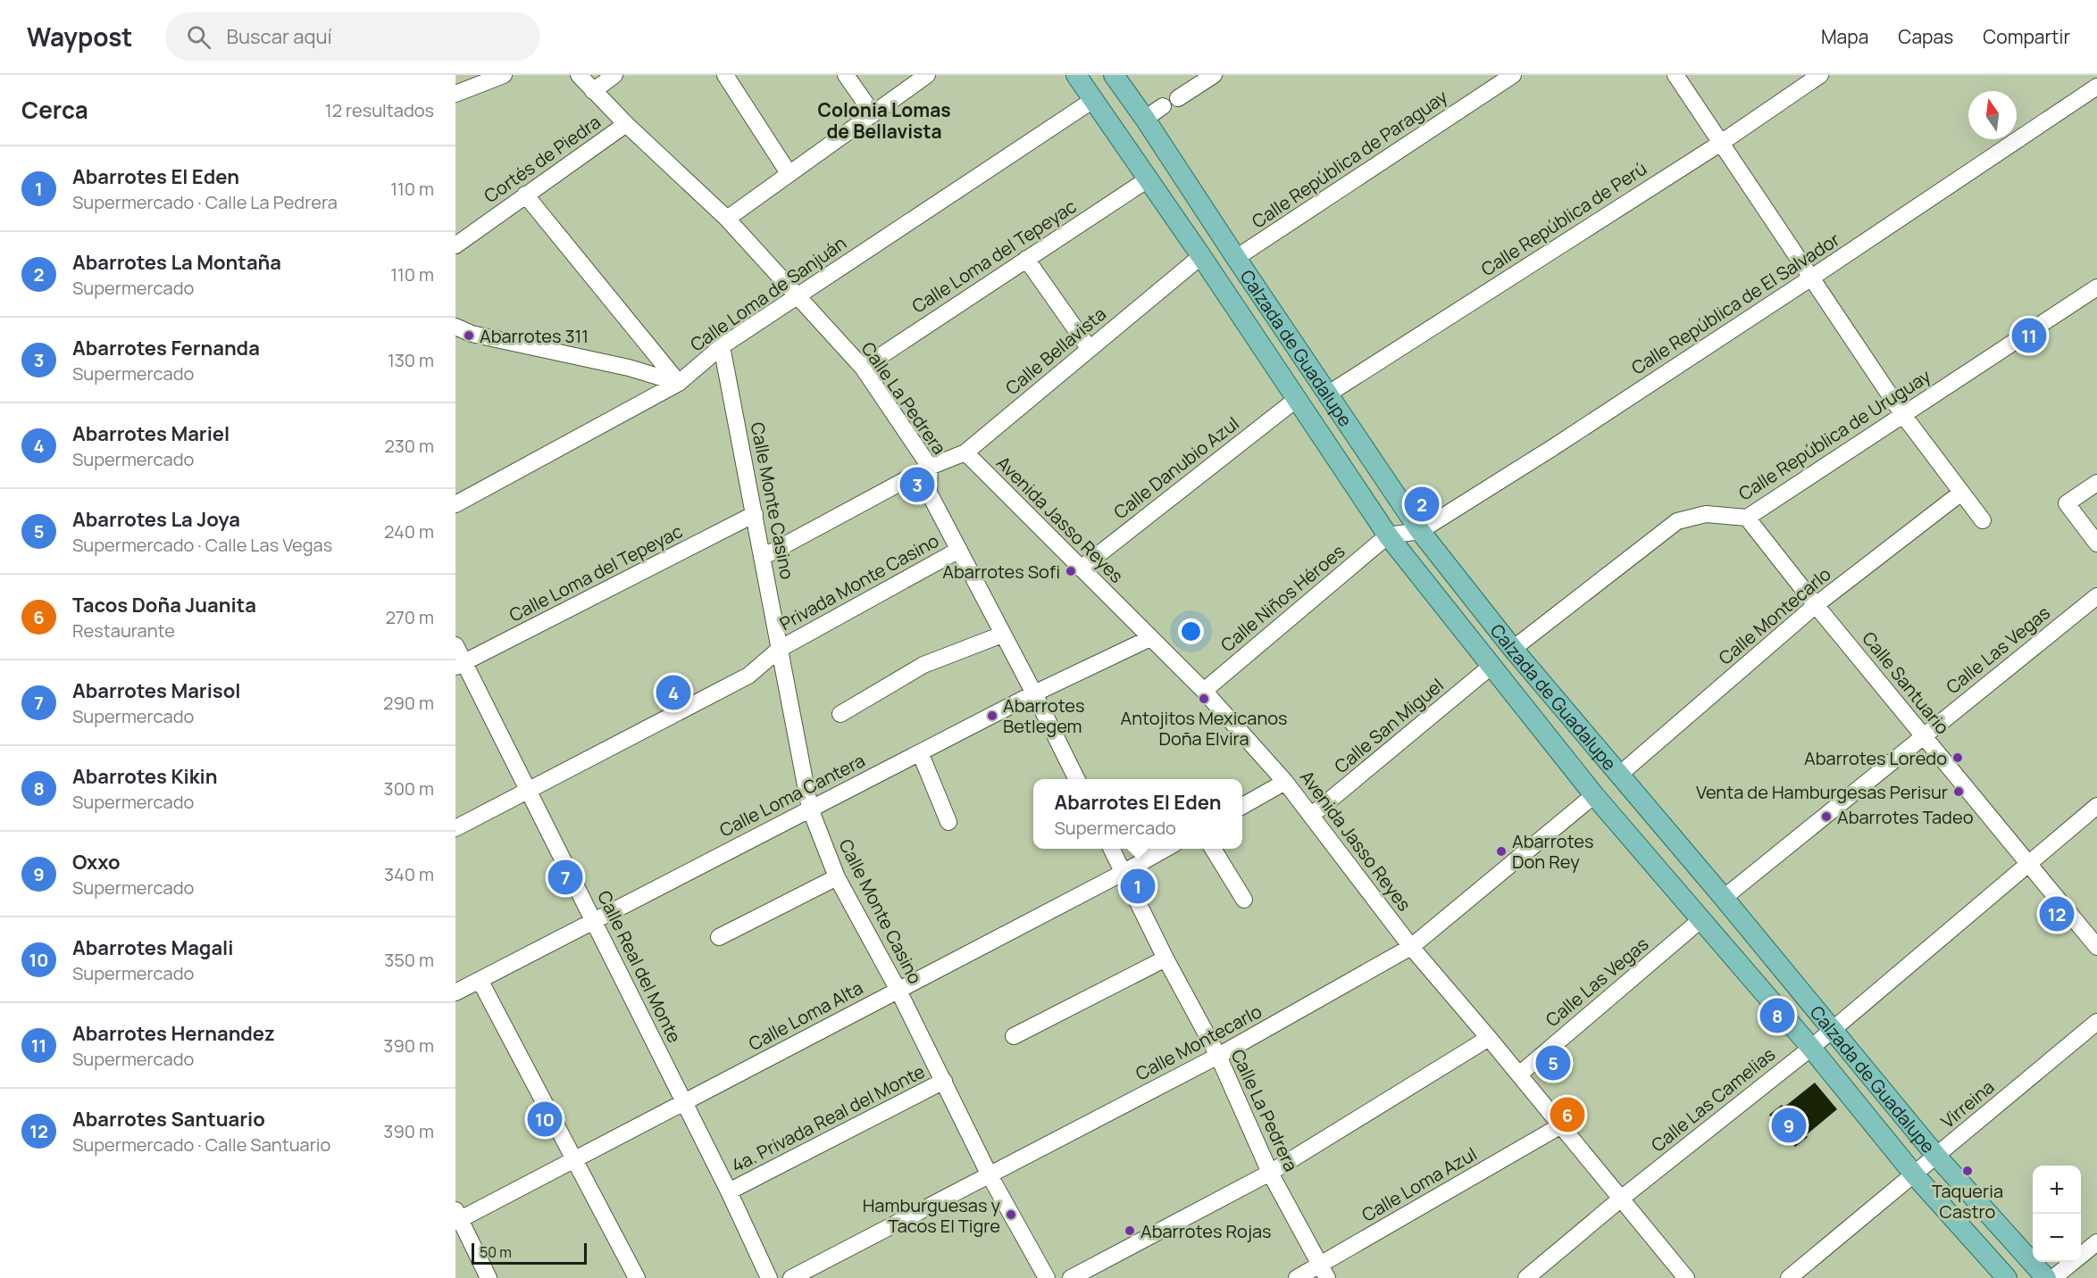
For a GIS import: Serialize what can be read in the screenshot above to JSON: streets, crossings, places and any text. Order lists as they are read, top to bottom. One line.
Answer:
{"streets":{"main road":["Calzada de Guadalupe"],"street":["Cortés de Piedra","Calle República de Paraguay","Calle República de Perú","Calle Loma del Tepeyac","Calle Loma de Sanjuán","Calle República de El Salvador","Calle Bellavista","Calle La Pedrera","Calle República de Uruguay","Calle Danubio Azul","Calle Monte Casino","Avenida Jasso Reyes","Privada Monte Casino","Calle Niños Héroes","Calle Montecarlo","Calle Las Vegas","Calle Santuario","Calle San Miguel","Calle Loma Cantera","Calle Real del Monte","Calle Loma Alta","Calle Las Camelias","Virreina","4a. Privada Real del Monte","Calle Loma Azul"]},"crossings":[["Cortés de Piedra","Calle La Pedrera"],["Calle República de Paraguay","Calzada de Guadalupe"],["Calle República de Perú","Calzada de Guadalupe"],["Calle Loma del Tepeyac","Calzada de Guadalupe"],["Calle Loma del Tepeyac","Calle La Pedrera"],["Calle Loma del Tepeyac","Calle Monte Casino"],["Calle Loma del Tepeyac","Calle Real del Monte"],["Calle Loma de Sanjuán","Calzada de Guadalupe"],["Calle Loma de Sanjuán","Calle La Pedrera"],["Calle Loma de Sanjuán","Calle Monte Casino"],["Calle República de El Salvador","Calzada de Guadalupe"],["Calle República de El Salvador","Calle Niños Héroes"],["Calzada de Guadalupe","Calle Bellavista"],["Calzada de Guadalupe","Calle República de Uruguay"],["Calzada de Guadalupe","Calle Danubio Azul"],["Calzada de Guadalupe","Calle Niños Héroes"],["Calzada de Guadalupe","Calle Montecarlo"],["Calzada de Guadalupe","Calle Las Vegas"],["Calzada de Guadalupe","Calle San Miguel"],["Calzada de Guadalupe","Calle Las Camelias"],["Calzada de Guadalupe","Virreina"],["Calle Bellavista","Calle La Pedrera"],["Calle Bellavista","Avenida Jasso Reyes"],["Calle La Pedrera","Privada Monte Casino"],["Calle La Pedrera","Calle Montecarlo"],["Calle La Pedrera","Calle Loma Cantera"],["Calle La Pedrera","Calle Loma Alta"],["Calle La Pedrera","Calle Loma Azul"],["Calle República de Uruguay","Calle Santuario"],["Calle Danubio Azul","Avenida Jasso Reyes"],["Calle Monte Casino","Privada Monte Casino"],["Calle Monte Casino","Calle Montecarlo"],["Calle Monte Casino","Calle Loma Cantera"],["Calle Monte Casino","Calle Loma Alta"],["Calle Monte Casino","4a. Privada Real del Monte"],["Avenida Jasso Reyes","Calle Niños Héroes"],["Avenida Jasso Reyes","Calle Montecarlo"],["Avenida Jasso Reyes","Calle Las Vegas"],["Avenida Jasso Reyes","Calle San Miguel"],["Avenida Jasso Reyes","Calle Loma Cantera"],["Avenida Jasso Reyes","Calle Las Camelias"],["Avenida Jasso Reyes","Calle Loma Azul"],["Privada Monte Casino","Calle Real del Monte"],["Calle Montecarlo","Calle Santuario"],["Calle Las Vegas","Calle Santuario"],["Calle Santuario","Calle Las Camelias"],["Calle Loma Cantera","Calle Real del Monte"],["Calle Real del Monte","Calle Loma Alta"],["Calle Real del Monte","4a. Privada Real del Monte"]],"districts":["Colonia Lomas de Bellavista"],"places":["Abarrotes 311","Abarrotes Sofi","Antojitos Mexicanos Doña Elvira","Abarrotes Betlegem","Abarrotes Loredo","Venta de Hamburgesas Perisur","Abarrotes Tadeo","Abarrotes Don Rey","Taqueria Castro","Hamburguesas y Tacos El Tigre","Abarrotes Rojas"],"scale_bar":"50 m","north":"top","page":{"header":"Waypost","search":"Buscar aquí","nav":["Mapa","Capas","Compartir"],"heading":["Cerca","12 resultados"],"list":[{"mark":"1","name":"Abarrotes El Eden","note":"Supermercado · Calle La Pedrera","value":"110 m"},{"mark":"2","name":"Abarrotes La Montaña","note":"Supermercado","value":"110 m"},{"mark":"3","name":"Abarrotes Fernanda","note":"Supermercado","value":"130 m"},{"mark":"4","name":"Abarrotes Mariel","note":"Supermercado","value":"230 m"},{"mark":"5","name":"Abarrotes La Joya","note":"Supermercado · Calle Las Vegas","value":"240 m"},{"mark":"6","name":"Tacos Doña Juanita","note":"Restaurante","value":"270 m"},{"mark":"7","name":"Abarrotes Marisol","note":"Supermercado","value":"290 m"},{"mark":"8","name":"Abarrotes Kikin","note":"Supermercado","value":"300 m"},{"mark":"9","name":"Oxxo","note":"Supermercado","value":"340 m"},{"mark":"10","name":"Abarrotes Magali","note":"Supermercado","value":"350 m"},{"mark":"11","name":"Abarrotes Hernandez","note":"Supermercado","value":"390 m"},{"mark":"12","name":"Abarrotes Santuario","note":"Supermercado · Calle Santuario","value":"390 m"}],"pins":["11","3","2","4","7","1","12","8","5","6","10","9"],"popup":["Abarrotes El Eden","Supermercado"],"map_buttons":["+","−"],"scale":"50 m"}}
